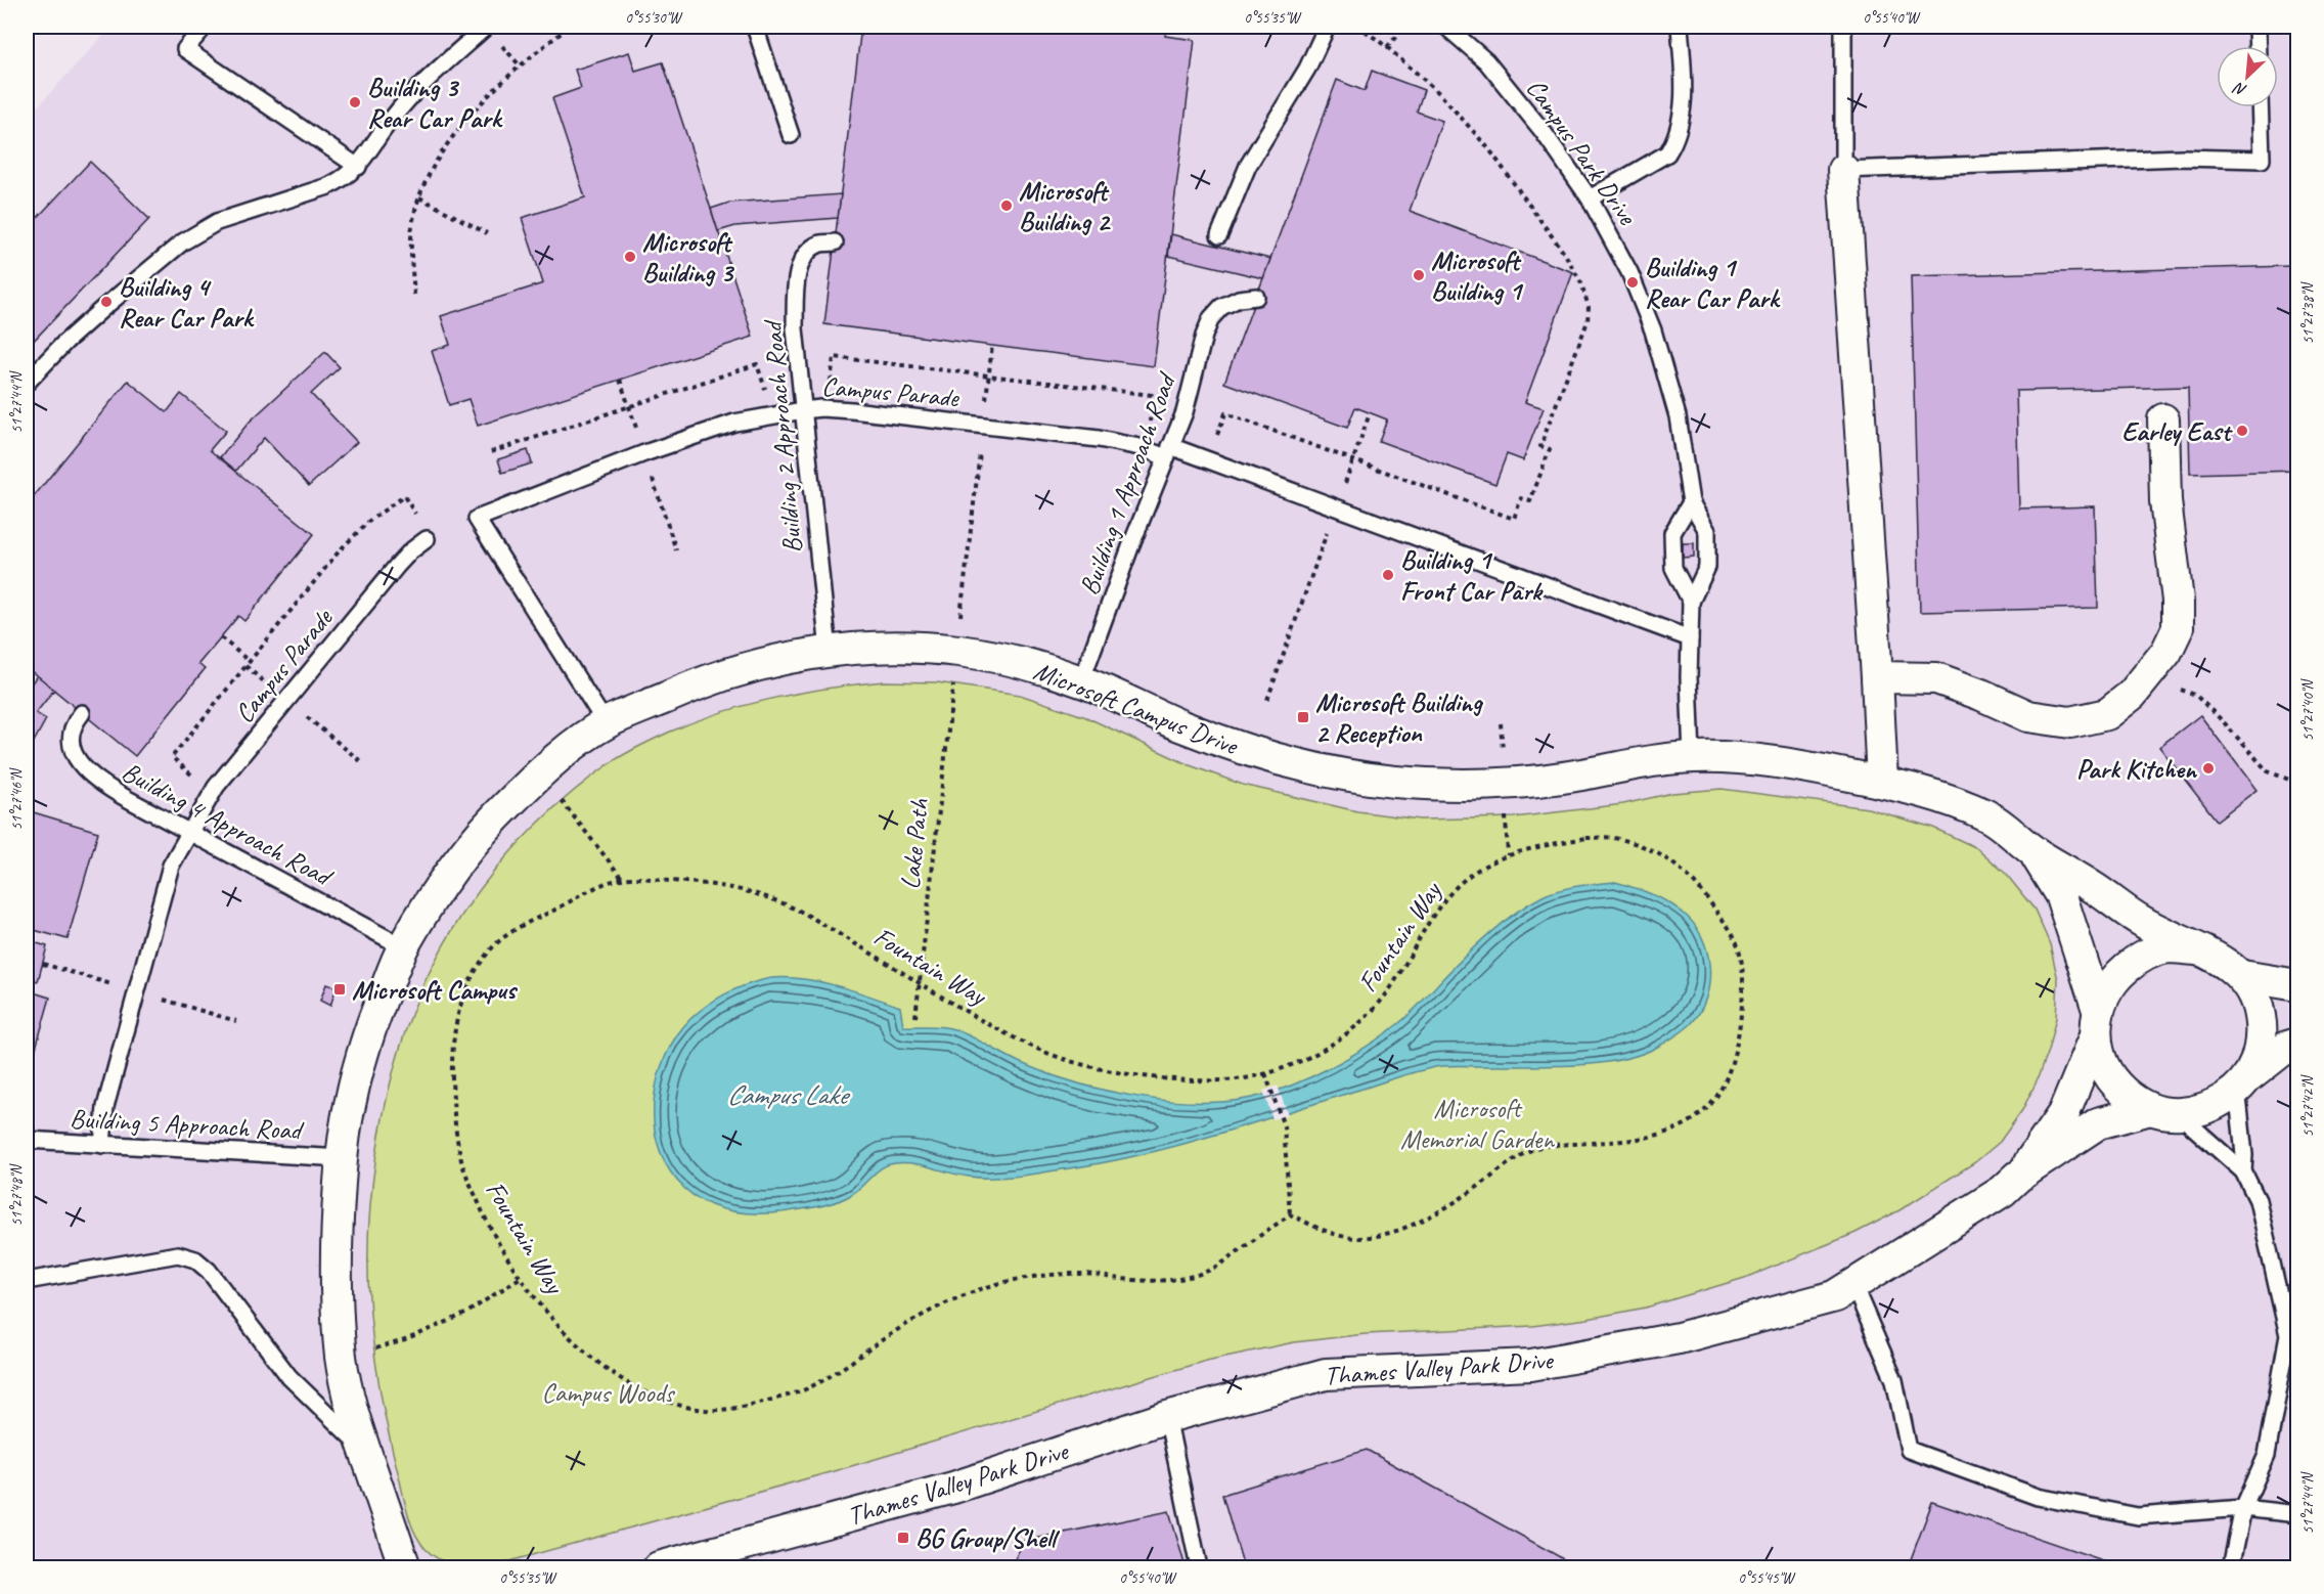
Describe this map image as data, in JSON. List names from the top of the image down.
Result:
{
  "streets": {
    "street": ["Microsoft Campus Drive", "Thames Valley Park Drive"],
    "lane": [
      "Campus Park Drive",
      "Campus Parade",
      "Building 2 Approach Road",
      "Building 1 Approach Road",
      "Building 4 Approach Road",
      "Building 5 Approach Road"
    ],
    "path": ["Lake Path", "Fountain Way"]
  },
  "crossings": [
    ["Campus Park Drive", "Campus Parade"],
    ["Campus Park Drive", "Microsoft Campus Drive"],
    ["Campus Parade", "Building 2 Approach Road"],
    ["Campus Parade", "Building 1 Approach Road"],
    ["Campus Parade", "Microsoft Campus Drive"],
    ["Campus Parade", "Building 4 Approach Road"],
    ["Campus Parade", "Building 5 Approach Road"],
    ["Building 2 Approach Road", "Microsoft Campus Drive"],
    ["Building 1 Approach Road", "Microsoft Campus Drive"],
    ["Microsoft Campus Drive", "Building 4 Approach Road"],
    ["Microsoft Campus Drive", "Building 5 Approach Road"],
    ["Lake Path", "Fountain Way"]
  ],
  "water": ["Campus Lake"],
  "parks": ["Microsoft Memorial Garden", "Campus Woods"],
  "places": {
    "other": [
      "Building 3 Rear Car Park",
      "Microsoft Building 2",
      "Microsoft Building 3",
      "Microsoft Building 1",
      "Building 1 Rear Car Park",
      "Building 4 Rear Car Park",
      "Earley East",
      "Building 1 Front Car Park",
      "Park Kitchen"
    ],
    "transit": ["Microsoft Building 2 Reception", "Microsoft Campus", "BG Group/Shell"]
  },
  "north": "bottom left",
  "coordinates": [
    "0°55'30\"W",
    "0°55'35\"W",
    "0°55'40\"W",
    "51°27'38\"N",
    "51°27'44\"N",
    "51°27'40\"N",
    "51°27'46\"N",
    "51°27'42\"N",
    "51°27'48\"N",
    "0°55'45\"W"
  ]
}
